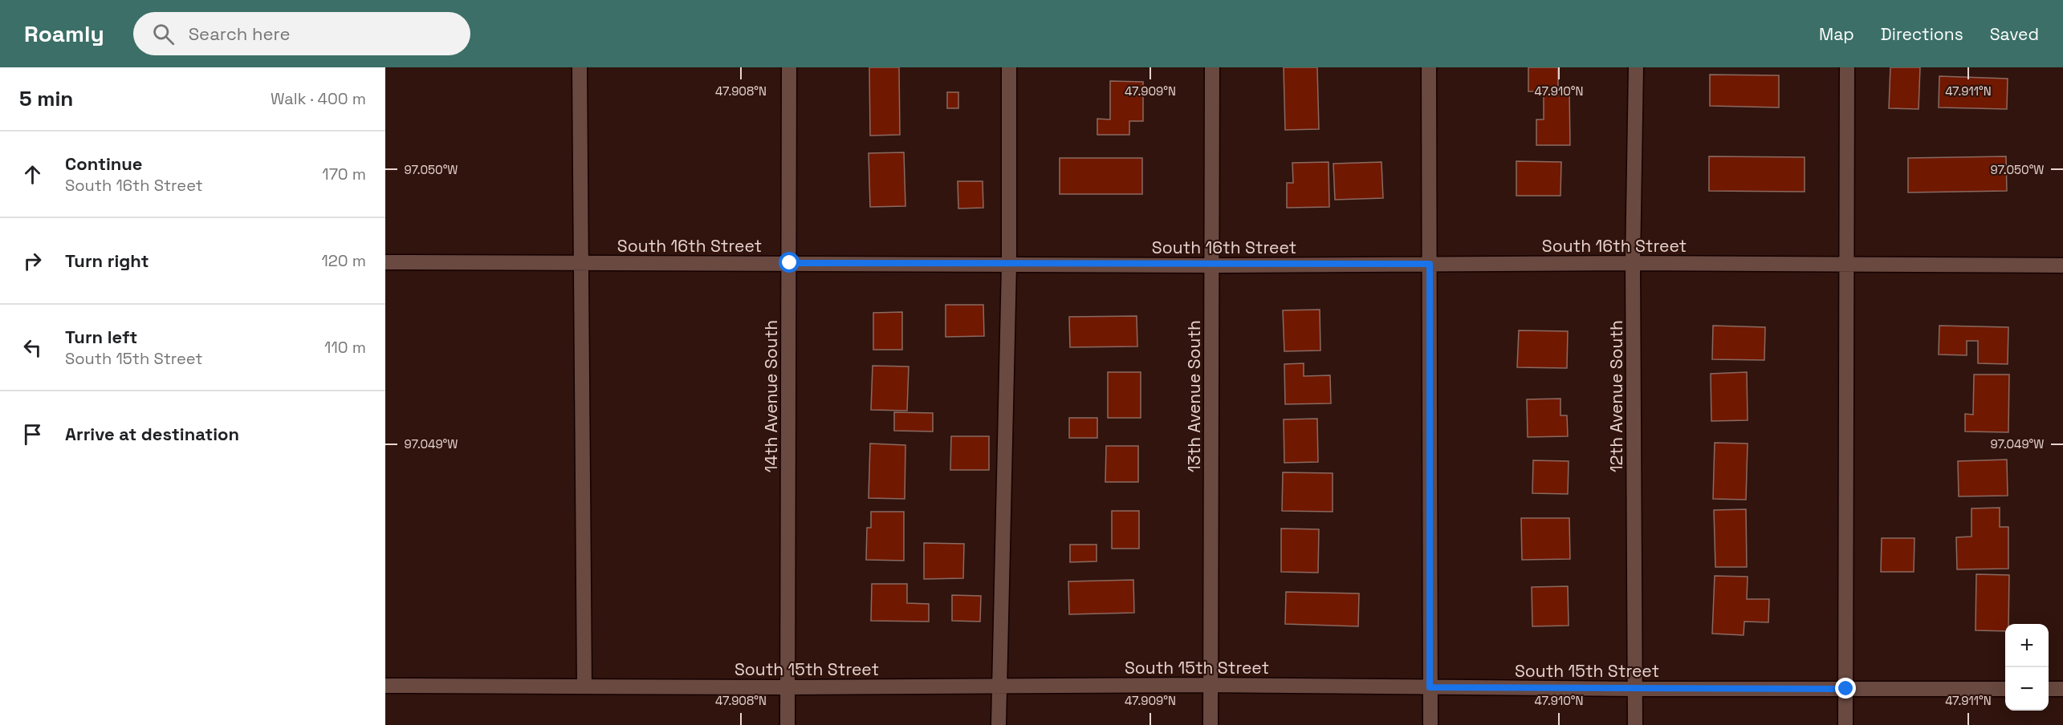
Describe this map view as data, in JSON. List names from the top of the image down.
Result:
{
  "streets": {
    "street": [
      "South 16th Street",
      "14th Avenue South",
      "13th Avenue South",
      "12th Avenue South",
      "South 15th Street"
    ]
  },
  "crossings": [
    ["South 16th Street", "14th Avenue South"],
    ["South 16th Street", "13th Avenue South"],
    ["South 16th Street", "12th Avenue South"],
    ["14th Avenue South", "South 15th Street"],
    ["13th Avenue South", "South 15th Street"],
    ["12th Avenue South", "South 15th Street"]
  ],
  "page": {
    "header": "Roamly",
    "search": "Search here",
    "nav": ["Map", "Directions", "Saved"],
    "heading": ["5 min", "Walk · 400 m"],
    "list": [
      ["Continue", "South 16th Street", "170 m"],
      ["Turn right", "120 m"],
      ["Turn left", "South 15th Street", "110 m"],
      "Arrive at destination"
    ],
    "map_buttons": ["+", "−"]
  },
  "coordinates": [
    "47.908°N",
    "47.909°N",
    "47.910°N",
    "47.911°N",
    "97.050°W",
    "97.049°W"
  ]
}
